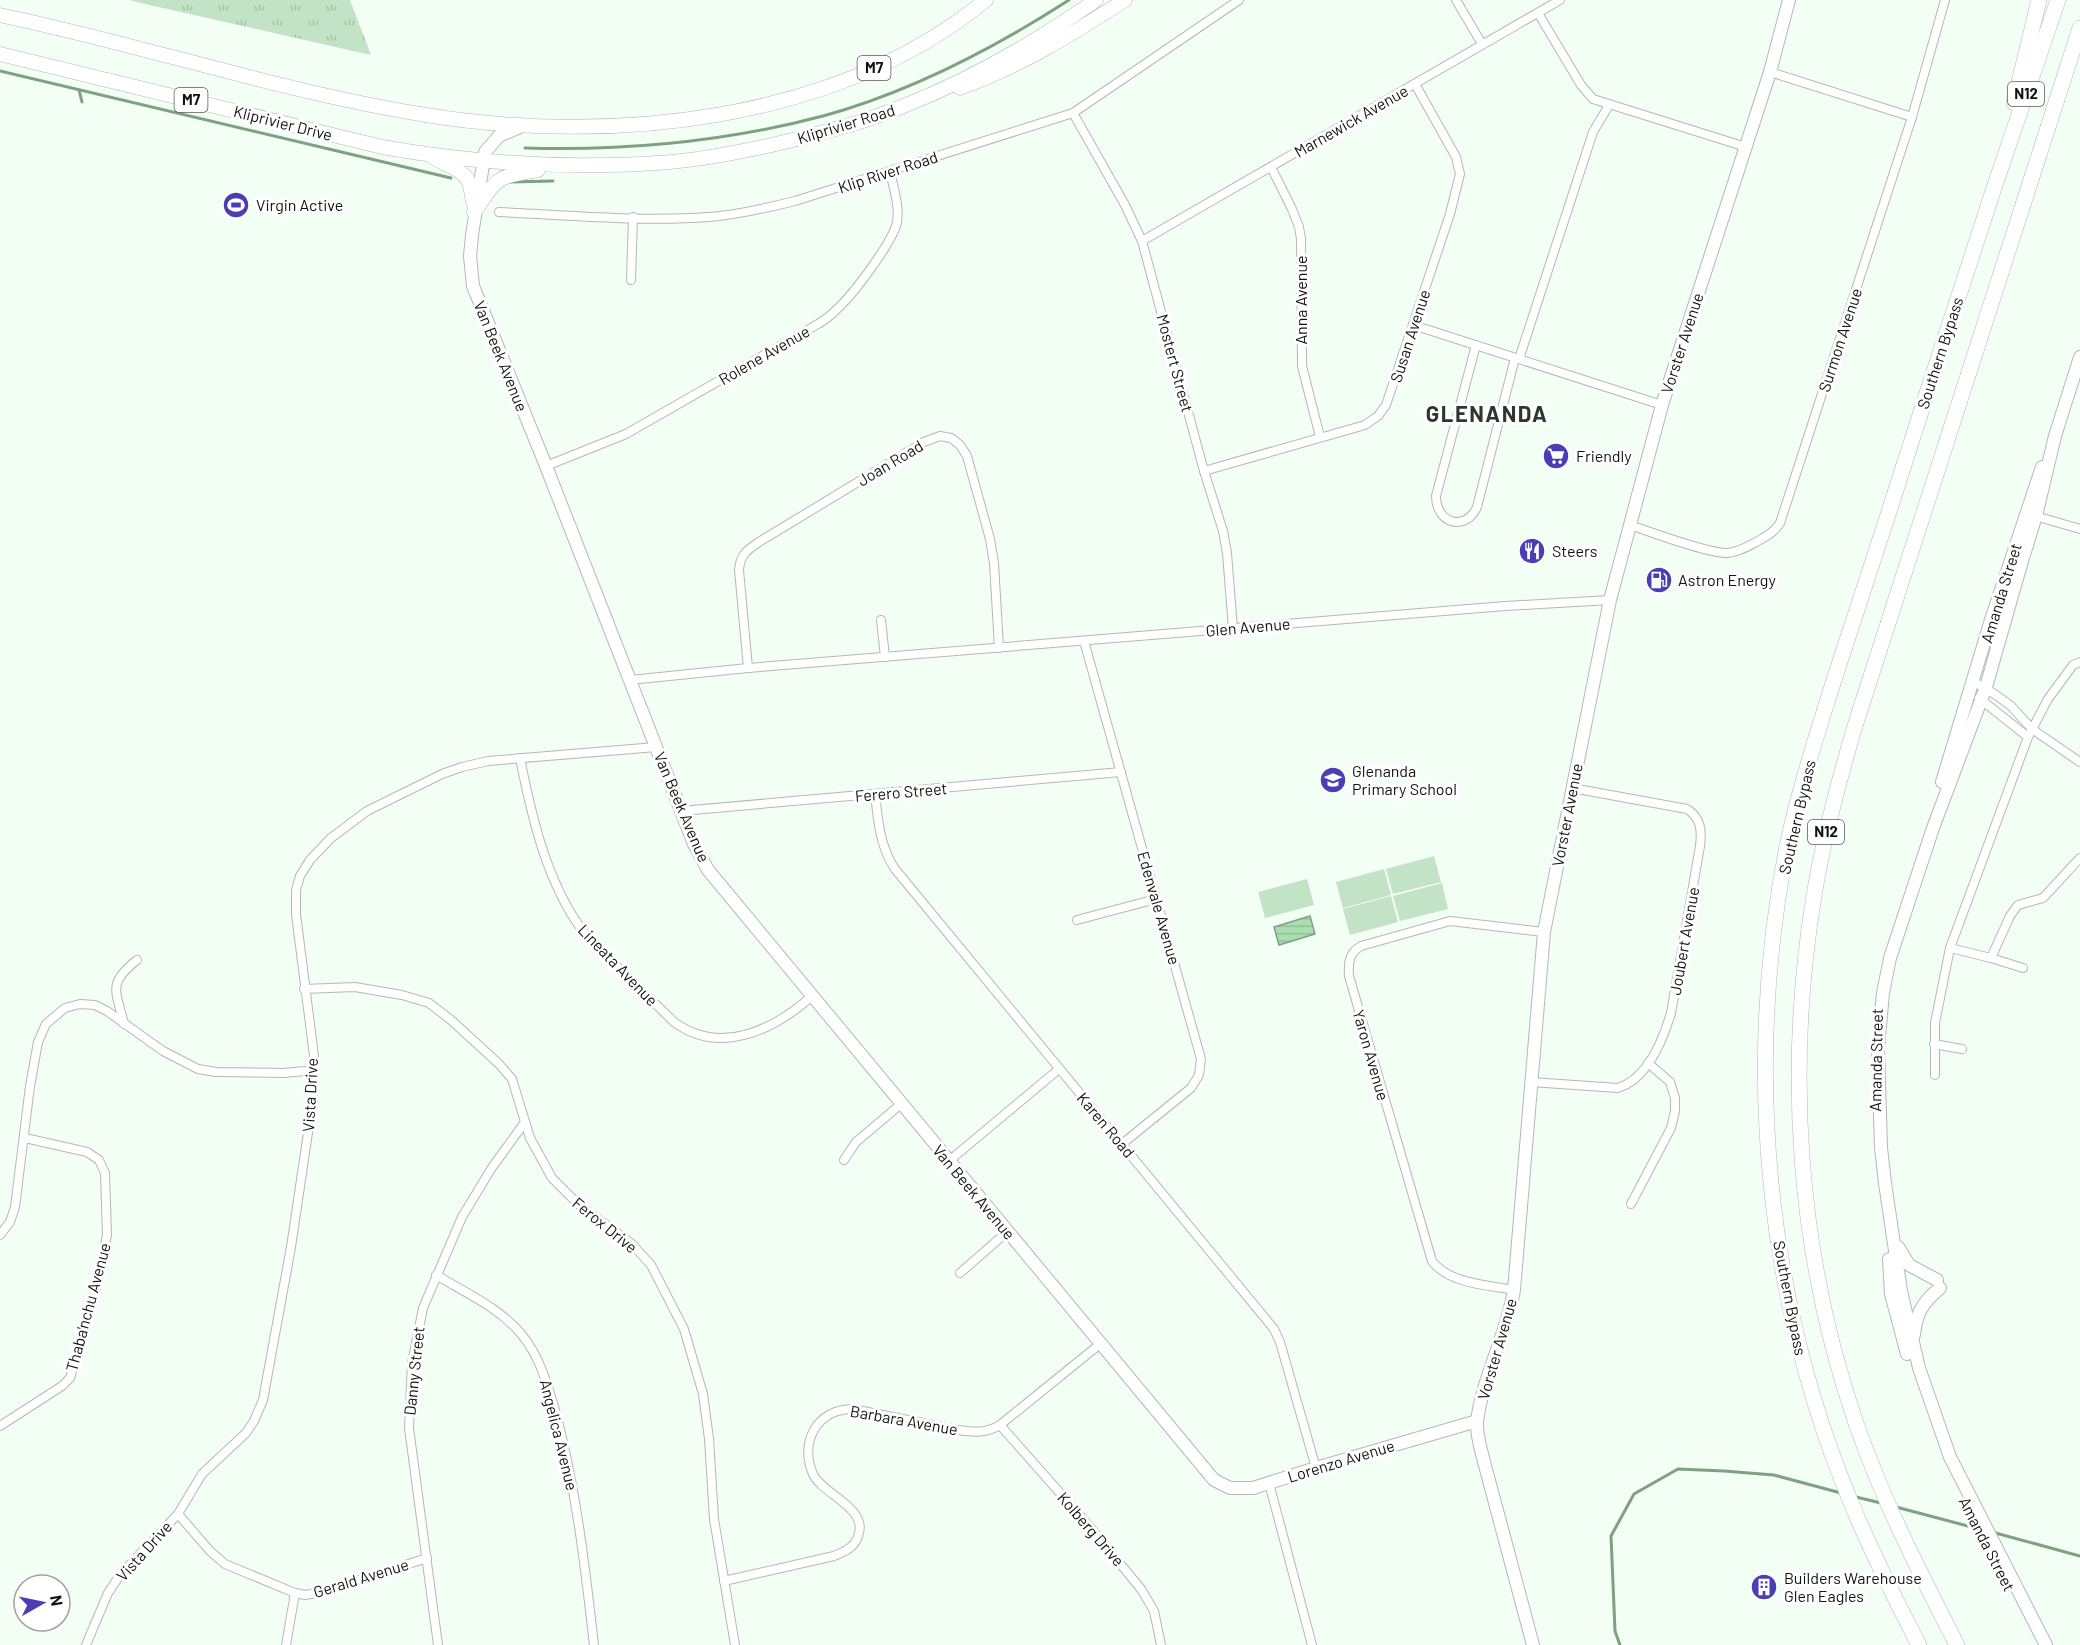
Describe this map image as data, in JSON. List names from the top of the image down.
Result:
{
  "streets": {
    "highway": ["N12", "Southern Bypass"],
    "main road": ["M7", "Kliprivier Drive", "Kliprivier Road"],
    "street": [
      "Marnewick Avenue",
      "Klip River Road",
      "Anna Avenue",
      "Susan Avenue",
      "Surmon Avenue",
      "Vorster Avenue",
      "Rolene Avenue",
      "Van Beek Avenue",
      "Mostert Street",
      "Joan Road",
      "Amanda Street",
      "Glen Avenue",
      "Ferero Street",
      "Edenvale Avenue",
      "Joubert Avenue",
      "Lineata Avenue",
      "Yaron Avenue",
      "Vista Drive",
      "Karen Road",
      "Ferox Drive",
      "Thaba'nchu Avenue",
      "Danny Street",
      "Barbara Avenue",
      "Angelica Avenue",
      "Lorenzo Avenue",
      "Kolberg Drive",
      "Gerald Avenue"
    ]
  },
  "crossings": [
    ["M7", "Van Beek Avenue"],
    ["Marnewick Avenue", "Anna Avenue"],
    ["Marnewick Avenue", "Susan Avenue"],
    ["Marnewick Avenue", "Mostert Street"],
    ["Kliprivier Drive", "Kliprivier Road"],
    ["Kliprivier Drive", "Van Beek Avenue"],
    ["Klip River Road", "Rolene Avenue"],
    ["Klip River Road", "Mostert Street"],
    ["Anna Avenue", "Susan Avenue"],
    ["Susan Avenue", "Mostert Street"],
    ["Surmon Avenue", "Vorster Avenue"],
    ["Vorster Avenue", "Glen Avenue"],
    ["Vorster Avenue", "Joubert Avenue"],
    ["Vorster Avenue", "Yaron Avenue"],
    ["Vorster Avenue", "Lorenzo Avenue"],
    ["Rolene Avenue", "Van Beek Avenue"],
    ["Van Beek Avenue", "Glen Avenue"],
    ["Van Beek Avenue", "Ferero Street"],
    ["Van Beek Avenue", "Lineata Avenue"],
    ["Van Beek Avenue", "Vista Drive"],
    ["Van Beek Avenue", "Barbara Avenue"],
    ["Van Beek Avenue", "Lorenzo Avenue"],
    ["Mostert Street", "Glen Avenue"],
    ["Joan Road", "Glen Avenue"],
    ["Glen Avenue", "Edenvale Avenue"],
    ["Ferero Street", "Edenvale Avenue"],
    ["Ferero Street", "Karen Road"],
    ["Edenvale Avenue", "Karen Road"],
    ["Lineata Avenue", "Vista Drive"],
    ["Vista Drive", "Ferox Drive"],
    ["Vista Drive", "Gerald Avenue"],
    ["Karen Road", "Lorenzo Avenue"],
    ["Ferox Drive", "Danny Street"],
    ["Ferox Drive", "Barbara Avenue"],
    ["Danny Street", "Angelica Avenue"],
    ["Danny Street", "Gerald Avenue"],
    ["Barbara Avenue", "Kolberg Drive"]
  ],
  "districts": ["GLENANDA"],
  "places": {
    "sports": ["Virgin Active"],
    "supermarket": ["Friendly"],
    "restaurant": ["Steers"],
    "fuel station": ["Astron Energy"],
    "school or university": ["Glenanda Primary School"],
    "building": ["Builders Warehouse Glen Eagles"]
  },
  "north": "right"
}
